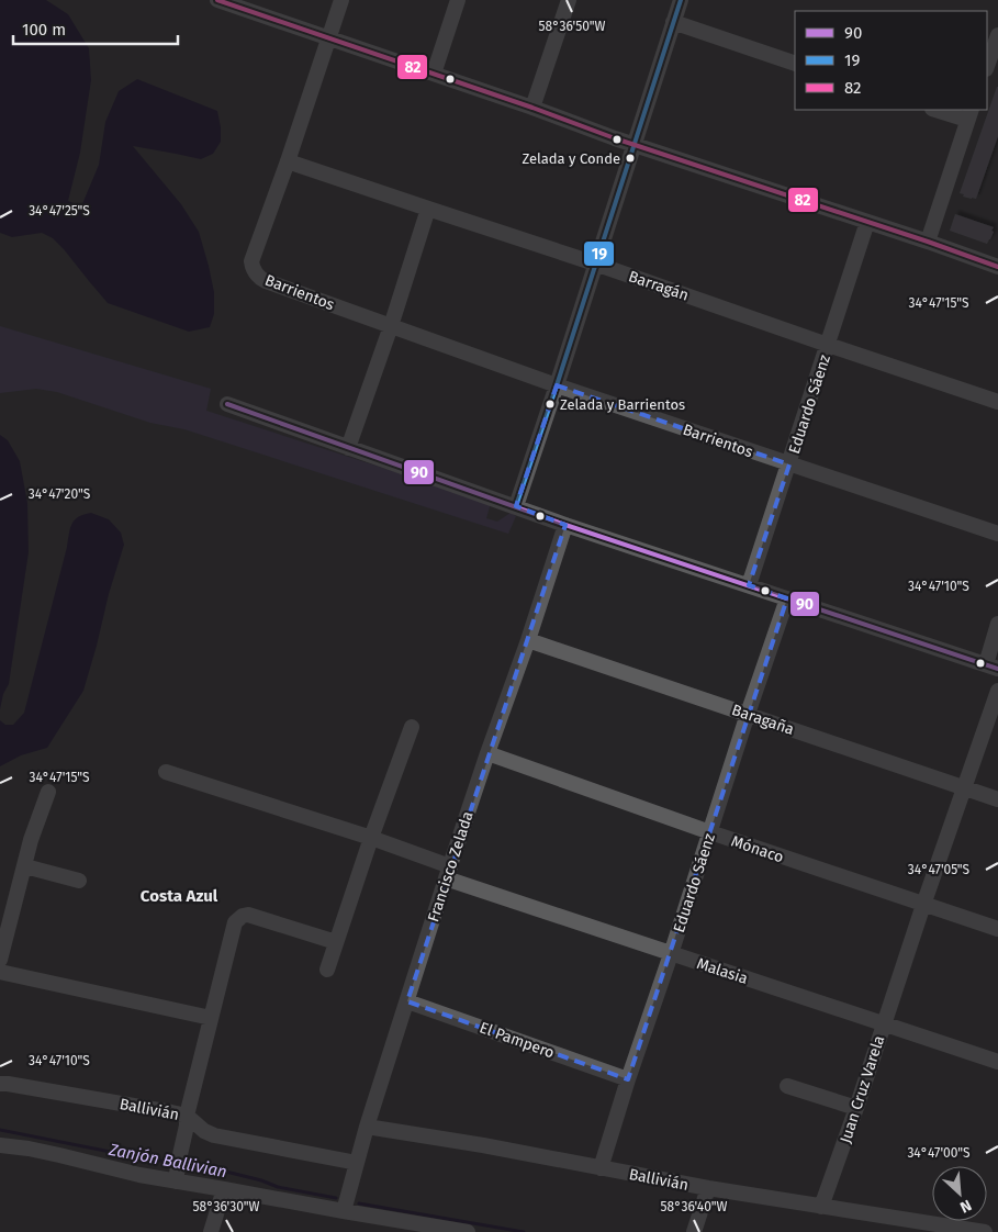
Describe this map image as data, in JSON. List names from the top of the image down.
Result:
{
  "streets": {
    "street": [
      "Barragán",
      "Barrientos",
      "Eduardo Sáenz",
      "Baragaña",
      "Mónaco",
      "Francisco Zelada",
      "Malasia",
      "El Pampero",
      "Juan Cruz Varela",
      "Ballivián"
    ]
  },
  "crossings": [
    ["Barragán", "Barrientos"],
    ["Barragán", "Eduardo Sáenz"],
    ["Barrientos", "Eduardo Sáenz"],
    ["Eduardo Sáenz", "Baragaña"],
    ["Eduardo Sáenz", "Mónaco"],
    ["Eduardo Sáenz", "Malasia"],
    ["Eduardo Sáenz", "El Pampero"],
    ["Eduardo Sáenz", "Ballivián"],
    ["Baragaña", "Francisco Zelada"],
    ["Baragaña", "Juan Cruz Varela"],
    ["Mónaco", "Francisco Zelada"],
    ["Mónaco", "Juan Cruz Varela"],
    ["Francisco Zelada", "Malasia"],
    ["Francisco Zelada", "El Pampero"],
    ["Francisco Zelada", "Ballivián"],
    ["Malasia", "Juan Cruz Varela"],
    ["Juan Cruz Varela", "Ballivián"]
  ],
  "districts": ["Costa Azul"],
  "water": ["Zanjón Ballivian"],
  "places": ["Zelada y Conde", "Zelada y Barrientos"],
  "lines": ["transit line 19", "transit line 82", "transit line 90"],
  "legend": ["90", "19", "82"],
  "scale_bar": "100 m",
  "north": "bottom right",
  "coordinates": [
    "58°36'50\"W",
    "34°47'25\"S",
    "34°47'15\"S",
    "34°47'20\"S",
    "34°47'10\"S",
    "34°47'05\"S",
    "34°47'00\"S",
    "58°36'30\"W",
    "58°36'40\"W"
  ]
}
